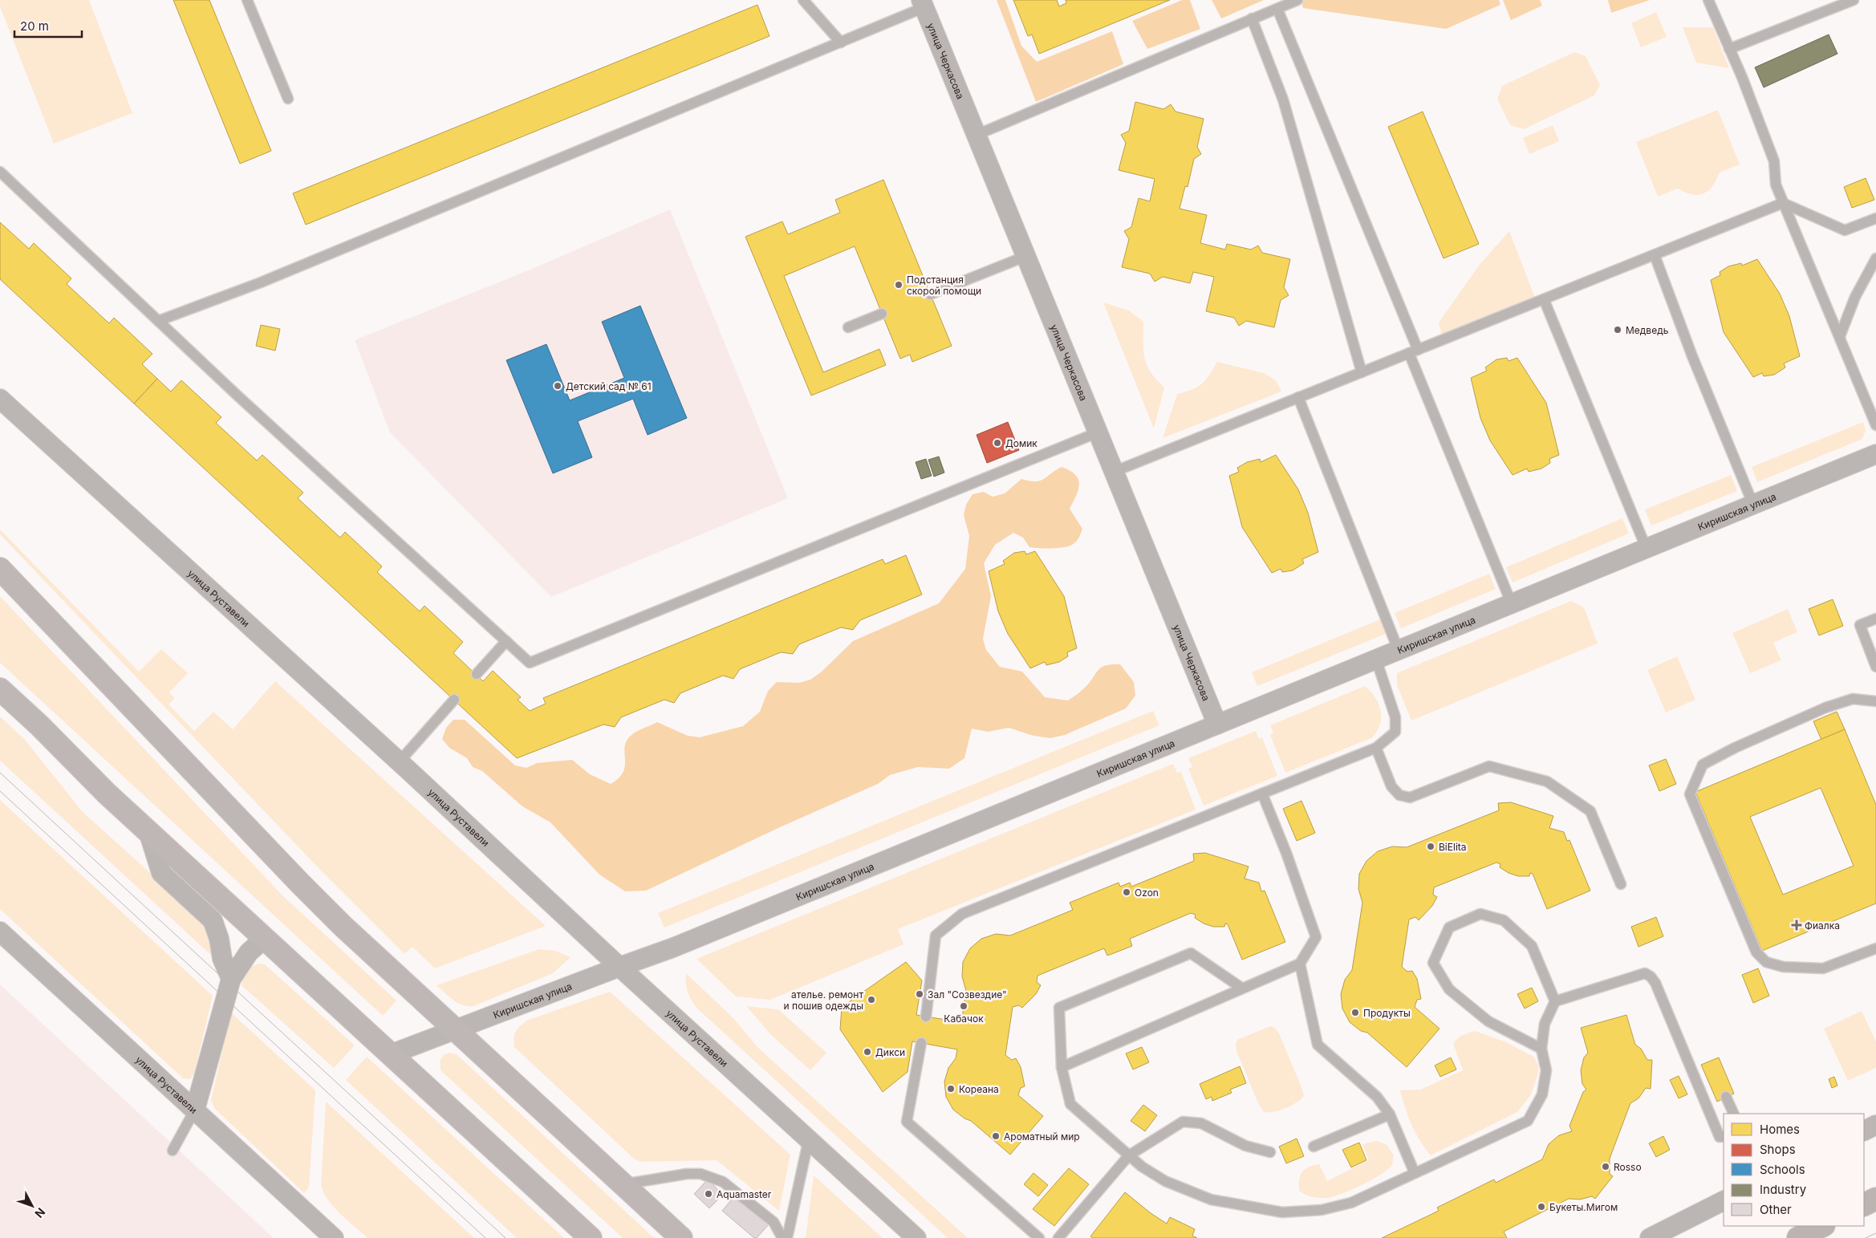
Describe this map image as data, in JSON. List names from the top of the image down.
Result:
{
  "streets": {
    "street": ["улица Черкасова", "Киришская улица", "улица Руставели"]
  },
  "crossings": [
    ["улица Черкасова", "Киришская улица"],
    ["Киришская улица", "улица Руставели"]
  ],
  "places": {
    "other": [
      "Подстанция скорой помощи",
      "Медведь",
      "Детский сад № 61",
      "Домик",
      "BiElita",
      "Ozon",
      "Зал \"Созвездие\"",
      "ателье. ремонт и пошив одежды",
      "Кабачок",
      "Продукты",
      "Дикси",
      "Кореана",
      "Ароматный мир",
      "Rosso",
      "Aquamaster",
      "Букеты.Мигом"
    ],
    "health": ["Фиалка"]
  },
  "legend": [
    "Homes",
    "Shops",
    "Schools",
    "Industry",
    "Other"
  ],
  "scale_bar": "20 m",
  "north": "bottom right"
}
